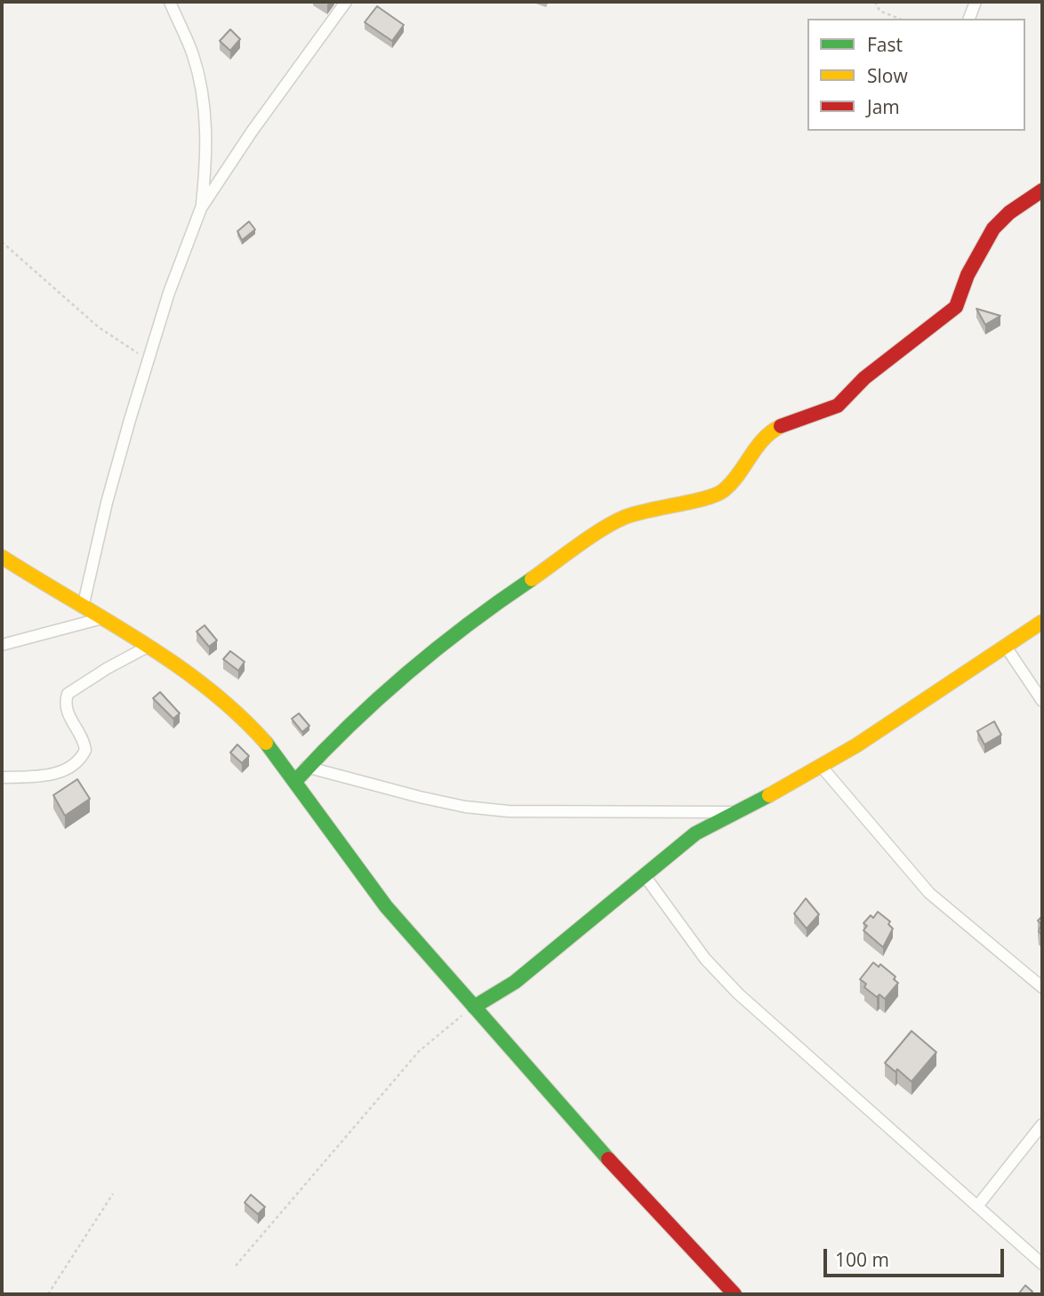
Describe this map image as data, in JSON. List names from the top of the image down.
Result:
{
  "legend": ["Fast", "Slow", "Jam"],
  "scale_bar": "100 m"
}
